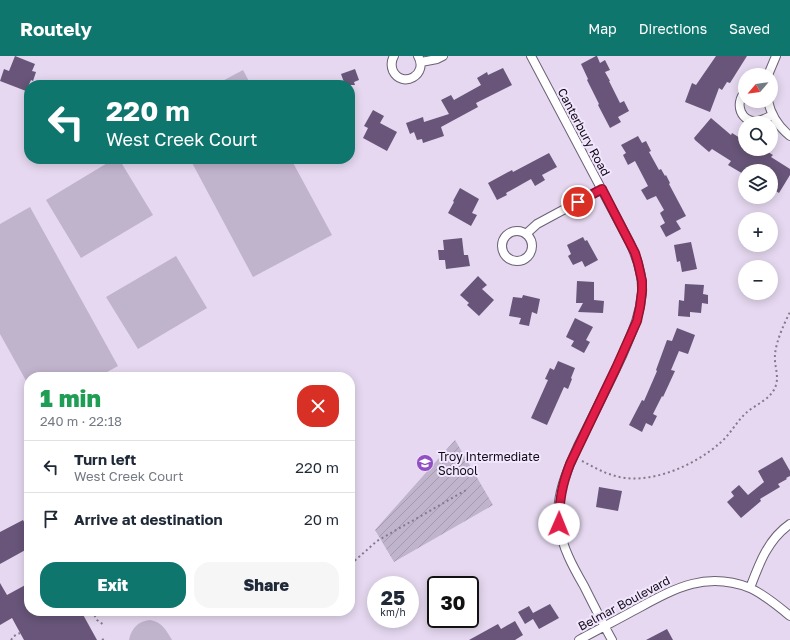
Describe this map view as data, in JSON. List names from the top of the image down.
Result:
{
  "streets": {
    "street": ["Canterbury Road", "Belmar Boulevard"]
  },
  "crossings": [
    ["Canterbury Road", "Belmar Boulevard"]
  ],
  "places": {
    "school or university": ["Troy Intermediate School"]
  },
  "north": "bottom left",
  "page": {
    "header": "Routely",
    "nav": ["Map", "Directions", "Saved"],
    "map_buttons": ["+", "−"],
    "turn": ["220 m", "West Creek Court"],
    "heading": ["1 min", "240 m · 22:18"],
    "list": [
      {
        "name": "Turn left",
        "note": "West Creek Court",
        "value": "220 m"
      },
      {
        "name": "Arrive at destination",
        "value": "20 m"
      }
    ],
    "buttons": ["Exit", "Share"],
    "speed": "25 km/h",
    "limit": "30"
  }
}
